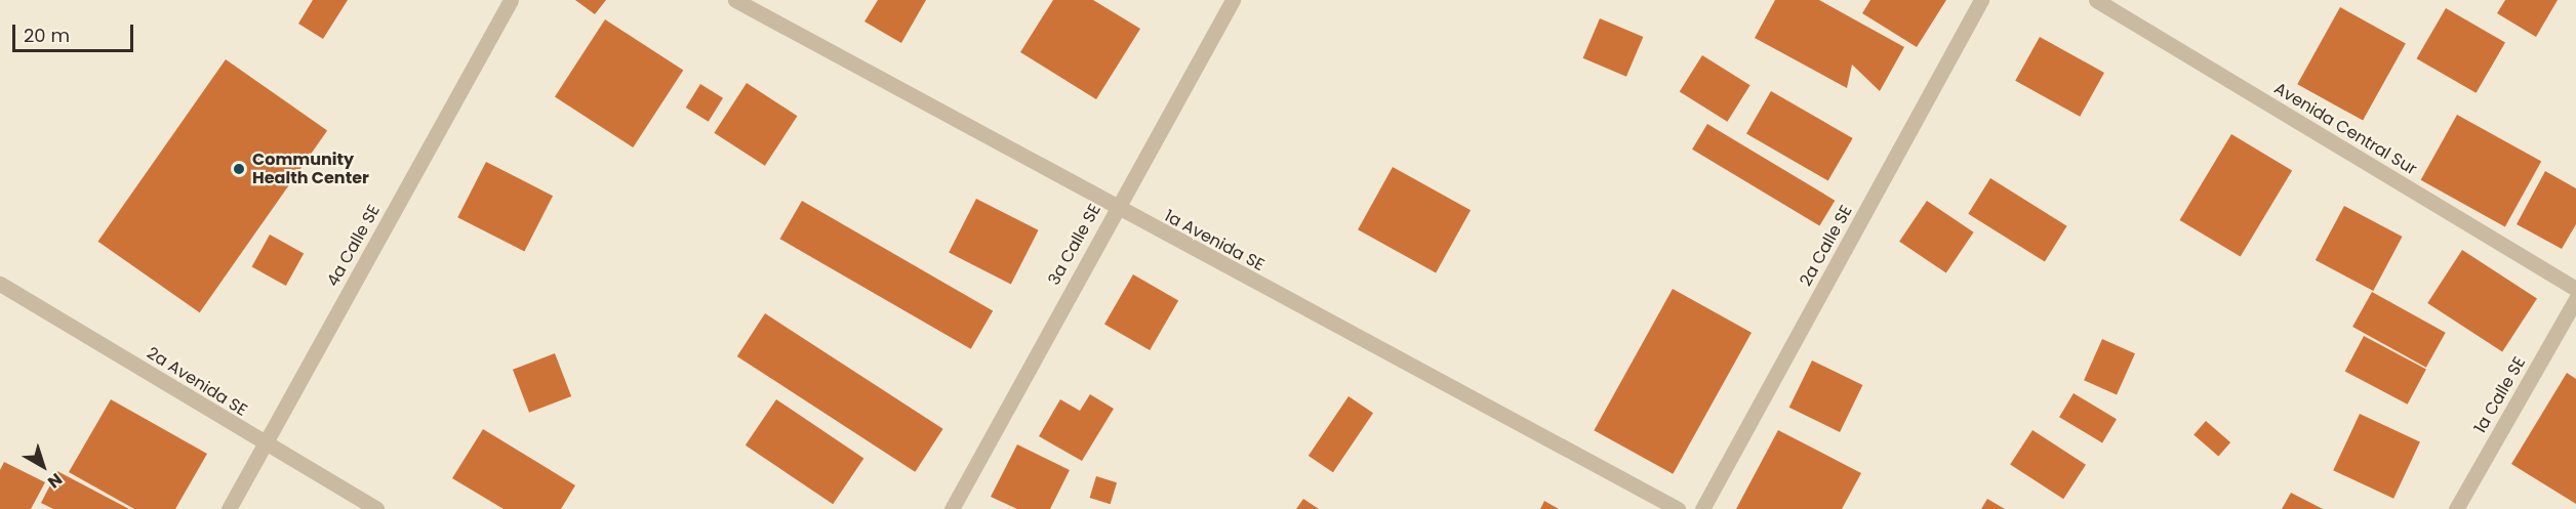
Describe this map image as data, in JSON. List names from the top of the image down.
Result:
{
  "streets": {
    "street": [
      "Avenida Central Sur",
      "1a Avenida SE",
      "3a Calle SE",
      "4a Calle SE",
      "2a Calle SE",
      "2a Avenida SE",
      "1a Calle SE"
    ]
  },
  "crossings": [
    ["1a Avenida SE", "3a Calle SE"],
    ["4a Calle SE", "2a Avenida SE"]
  ],
  "places": ["Community Health Center"],
  "scale_bar": "20 m",
  "north": "bottom right"
}
